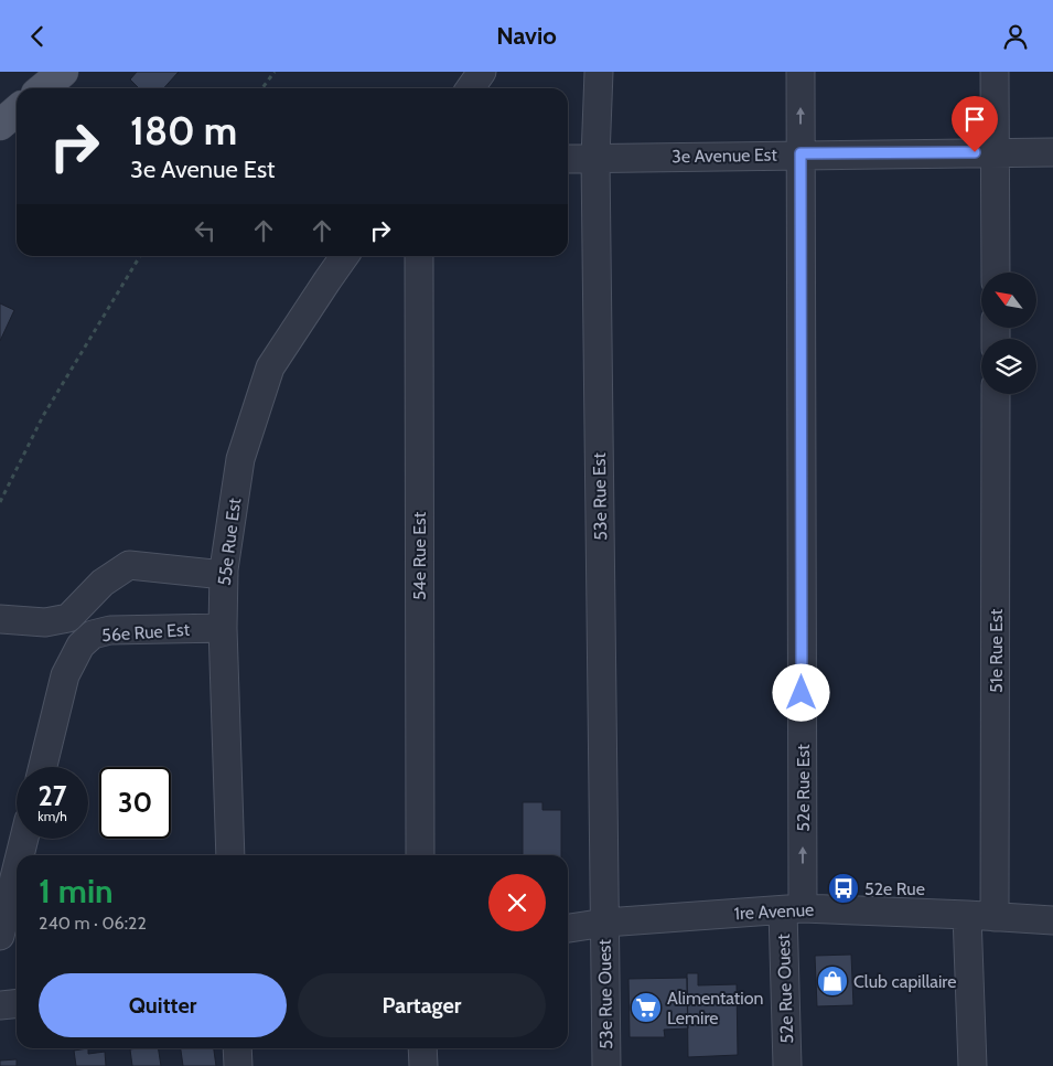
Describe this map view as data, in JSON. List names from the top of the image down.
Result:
{
  "streets": {
    "street": [
      "3e Avenue Est",
      "53e Rue Est",
      "55e Rue Est",
      "54e Rue Est",
      "56e Rue Est",
      "51e Rue Est",
      "52e Rue Est",
      "1re Avenue",
      "52e Rue Ouest",
      "53e Rue Ouest"
    ]
  },
  "crossings": [
    ["3e Avenue Est", "53e Rue Est"],
    ["3e Avenue Est", "52e Rue Est"],
    ["53e Rue Est", "1re Avenue"],
    ["53e Rue Est", "53e Rue Ouest"],
    ["55e Rue Est", "56e Rue Est"],
    ["51e Rue Est", "1re Avenue"],
    ["52e Rue Est", "1re Avenue"],
    ["52e Rue Est", "52e Rue Ouest"],
    ["1re Avenue", "52e Rue Ouest"],
    ["1re Avenue", "53e Rue Ouest"]
  ],
  "one_way": ["52e Rue Est"],
  "places": {
    "bus stop": ["52e Rue"],
    "shop": ["Club capillaire"],
    "supermarket": ["Alimentation Lemire"]
  },
  "north": "top left",
  "page": {
    "header": "Navio",
    "turn": ["180 m", "3e Avenue Est"],
    "speed": "27 km/h",
    "limit": "30",
    "heading": ["1 min", "240 m · 06:22"],
    "buttons": ["Quitter", "Partager"]
  }
}
